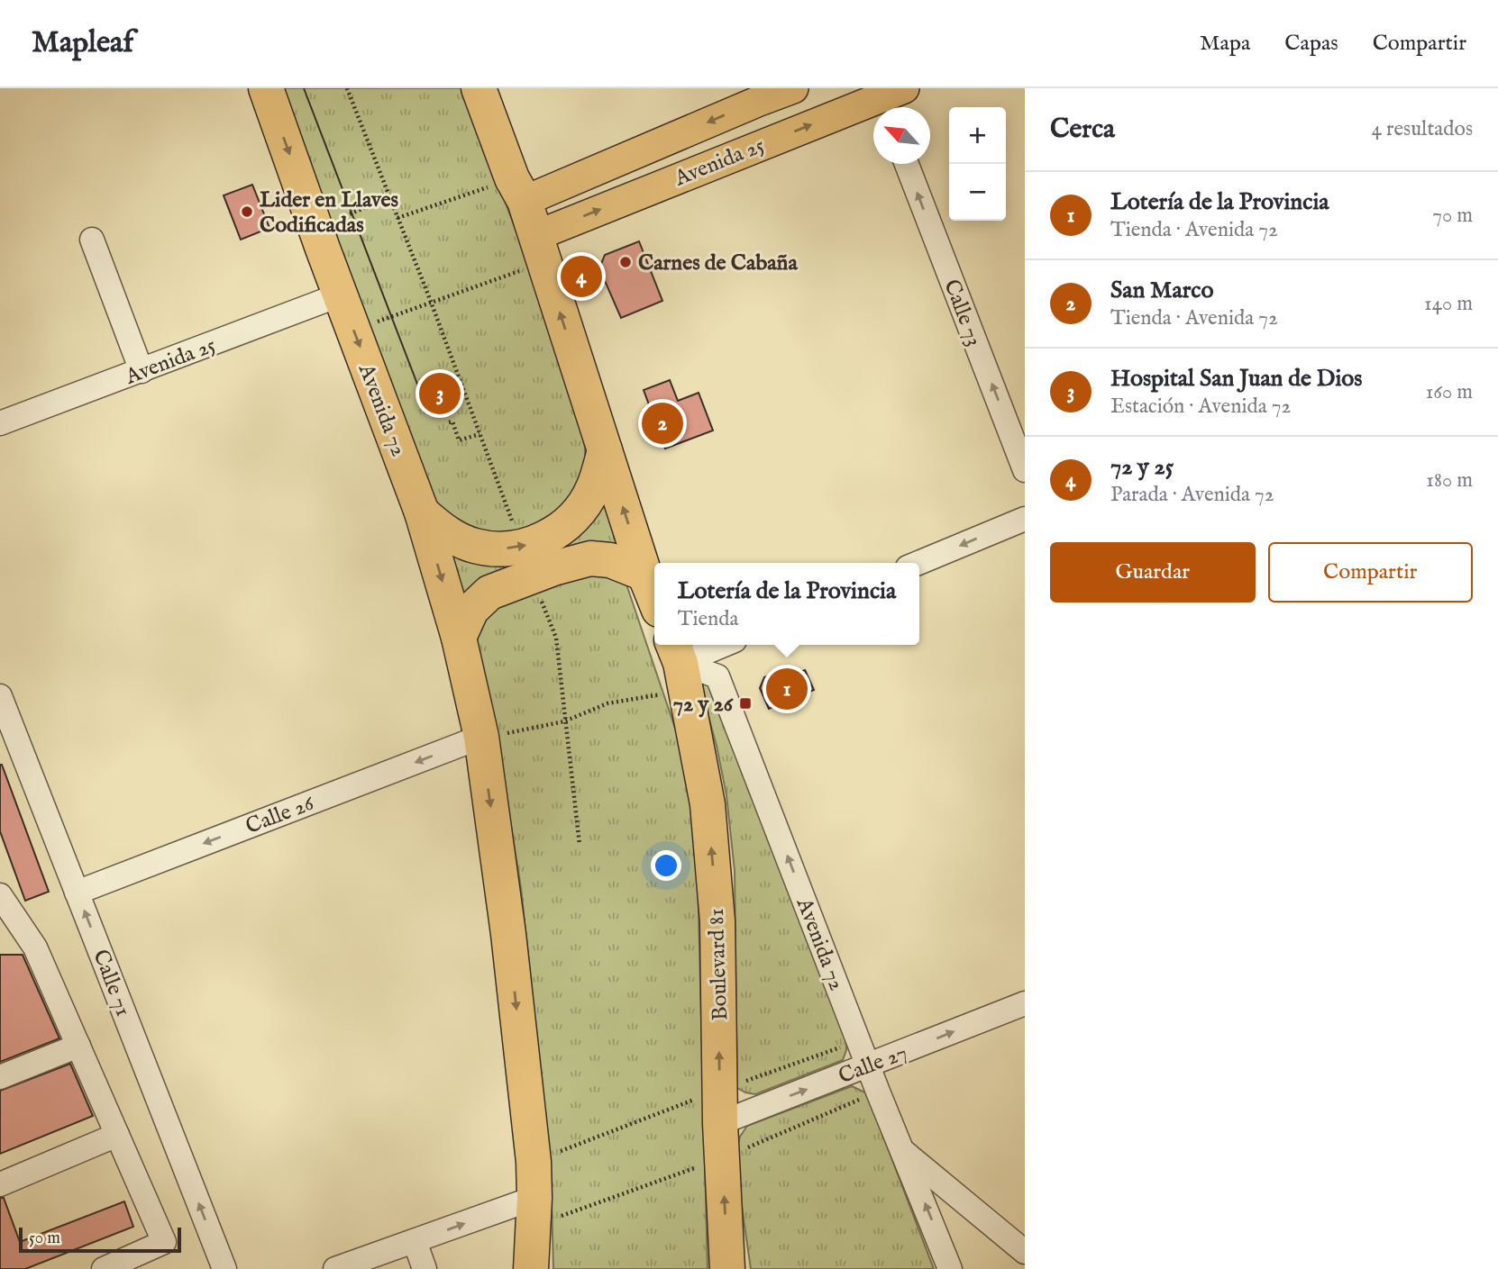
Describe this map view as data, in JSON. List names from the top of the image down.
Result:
{
  "streets": {
    "highway": ["Avenida 72", "Boulevard 81"],
    "main road": ["Avenida 25"],
    "street": [
      "Calle 73",
      "Calle 26",
      "Calle 71",
      "Calle 27"
    ]
  },
  "crossings": [
    ["Avenida 25", "Avenida 72"],
    ["Avenida 72", "Calle 26"],
    ["Avenida 72", "Boulevard 81"],
    ["Avenida 72", "Calle 27"],
    ["Calle 26", "Calle 71"],
    ["Boulevard 81", "Calle 27"]
  ],
  "one_way": ["Calle 73", "Calle 26", "Calle 27"],
  "places": {
    "other": ["Lider en Llaves Codificadas", "Carnes de Cabaña"],
    "transit": ["72 y 26"]
  },
  "scale_bar": "50 m",
  "north": "top left",
  "page": {
    "header": "Mapleaf",
    "nav": ["Mapa", "Capas", "Compartir"],
    "heading": ["Cerca", "4 resultados"],
    "map_buttons": ["+", "−"],
    "list": [
      {
        "mark": "1",
        "name": "Lotería de la Provincia",
        "note": "Tienda · Avenida 72",
        "value": "70 m"
      },
      {
        "mark": "2",
        "name": "San Marco",
        "note": "Tienda · Avenida 72",
        "value": "140 m"
      },
      {
        "mark": "3",
        "name": "Hospital San Juan de Dios",
        "note": "Estación · Avenida 72",
        "value": "160 m"
      },
      {
        "mark": "4",
        "name": "72 y 25",
        "note": "Parada · Avenida 72",
        "value": "180 m"
      }
    ],
    "pins": [
      "4",
      "3",
      "2",
      "1"
    ],
    "buttons": ["Guardar", "Compartir"],
    "popup": ["Lotería de la Provincia", "Tienda"],
    "scale": "50 m"
  }
}
